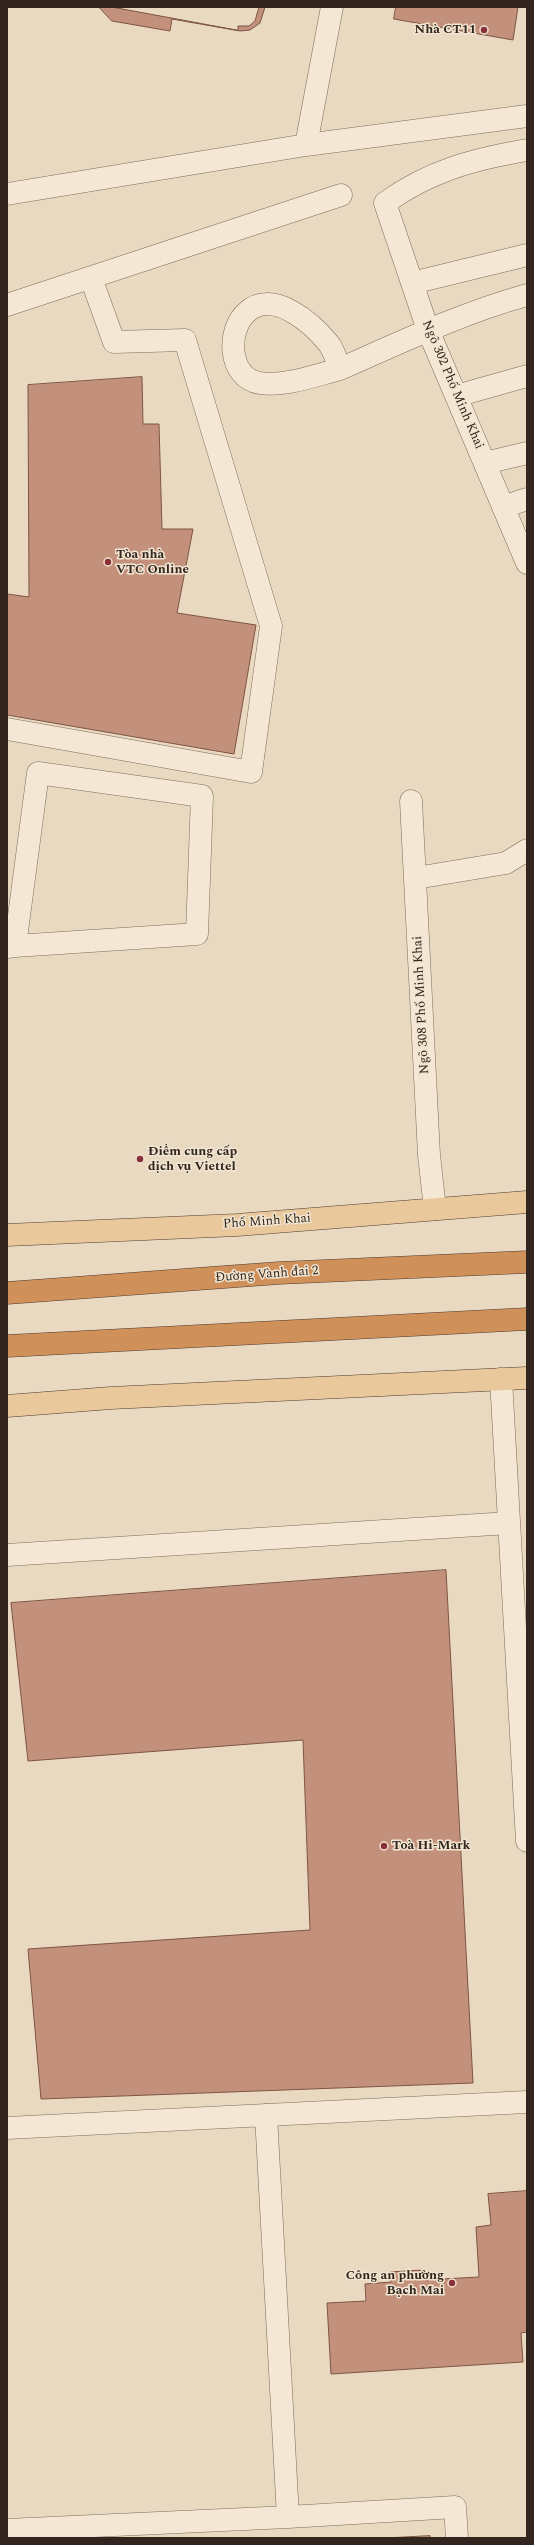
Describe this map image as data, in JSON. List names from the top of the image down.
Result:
{
  "streets": {
    "highway": ["Đường Vành đai 2"],
    "main road": ["Phố Minh Khai"],
    "street": ["Ngõ 302 Phố Minh Khai", "Ngõ 308 Phố Minh Khai"]
  },
  "crossings": [
    ["Ngõ 308 Phố Minh Khai", "Phố Minh Khai"]
  ],
  "places": [
    "Nhà CT11",
    "Tòa nhà VTC Online",
    "Điểm cung cấp dịch vụ Viettel",
    "Toà Hi-Mark",
    "Công an phường Bạch Mai"
  ]
}
